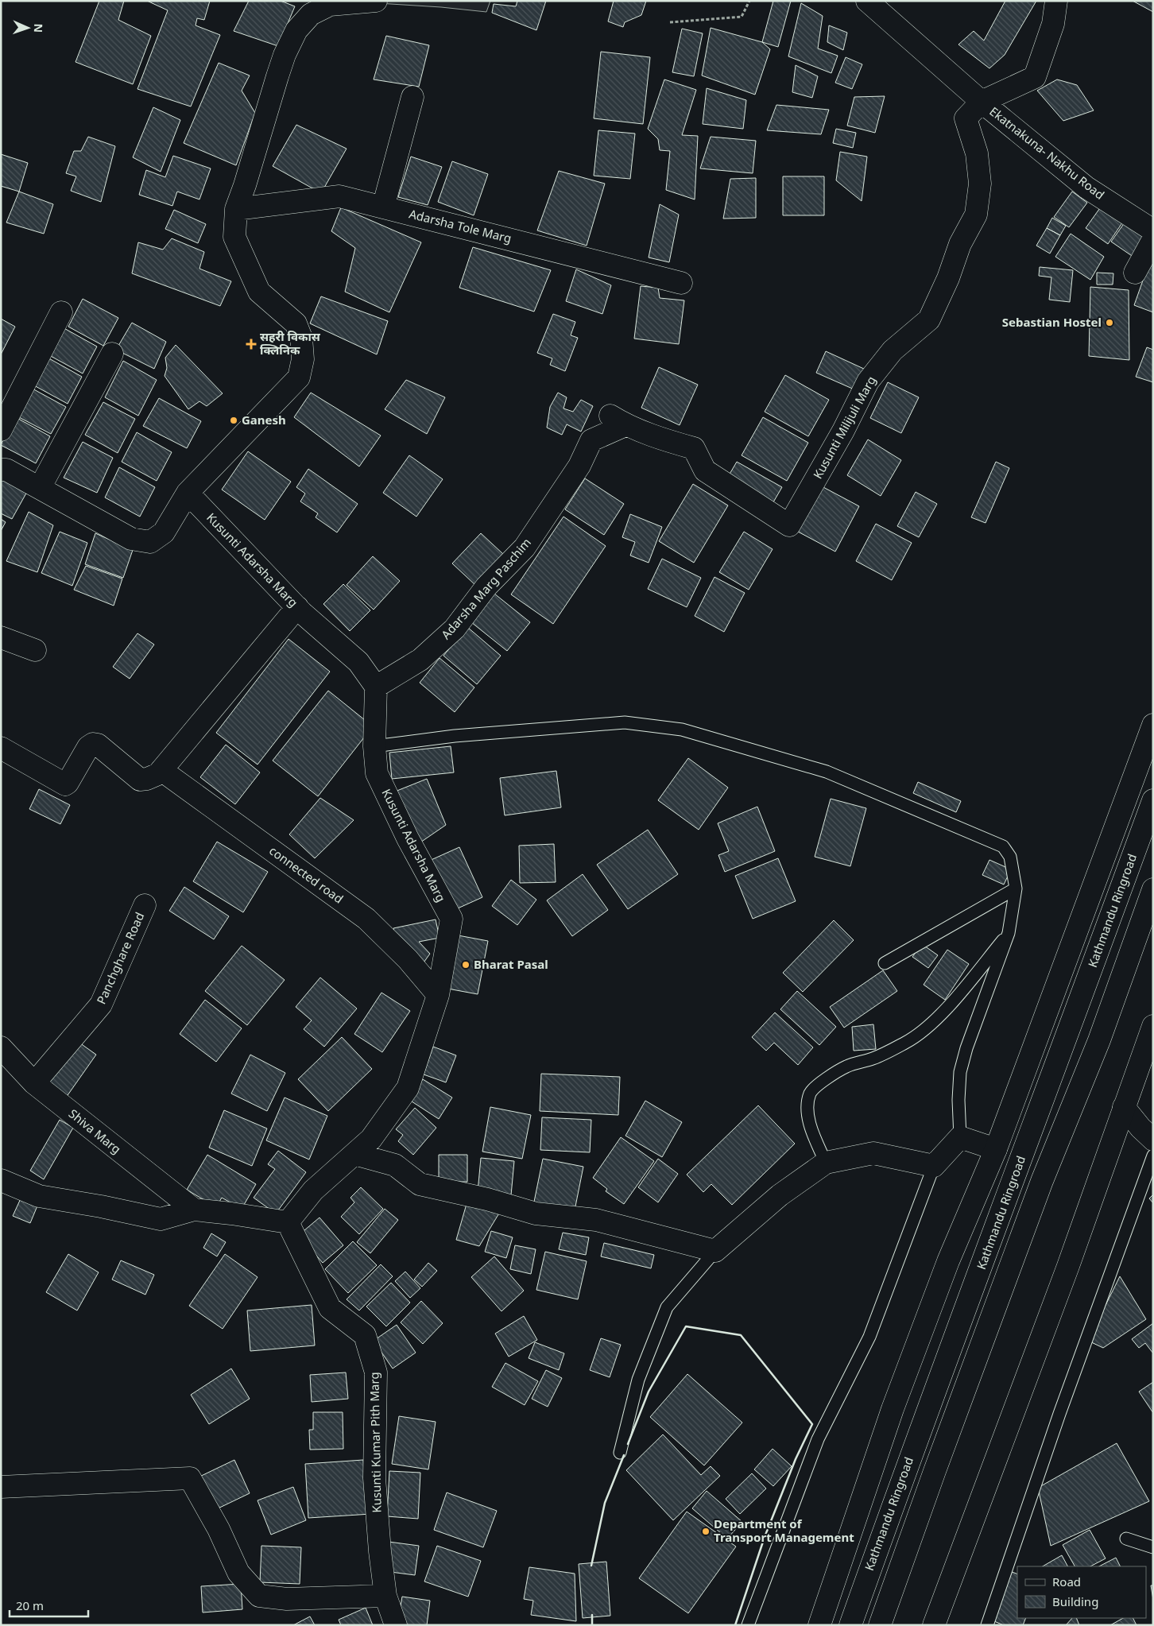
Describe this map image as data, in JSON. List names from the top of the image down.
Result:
{
  "streets": {
    "main road": [
      "Ekatnakuna- Nakhu Road",
      "Adarsha Tole Marg",
      "Kusunti Milijuli Marg",
      "Kusunti Adarsha Marg",
      "Adarsha Marg Paschim",
      "connected road",
      "Kathmandu Ringroad",
      "Panchghare Road",
      "Shiva Marg",
      "Kusunti Kumar Pith Marg"
    ]
  },
  "crossings": [
    ["Ekatnakuna- Nakhu Road", "Kusunti Milijuli Marg"],
    ["Kusunti Milijuli Marg", "Adarsha Marg Paschim"],
    ["Kusunti Adarsha Marg", "Adarsha Marg Paschim"],
    ["Kusunti Adarsha Marg", "connected road"],
    ["Kusunti Adarsha Marg", "Kusunti Kumar Pith Marg"],
    ["Panchghare Road", "Shiva Marg"]
  ],
  "places": {
    "other": [
      "Sebastian Hostel",
      "Ganesh",
      "Bharat Pasal",
      "Department of Transport Management"
    ],
    "health": ["सहरी विकास क्लिनिक"]
  },
  "legend": ["Road", "Building"],
  "scale_bar": "20 m",
  "north": "right"
}
